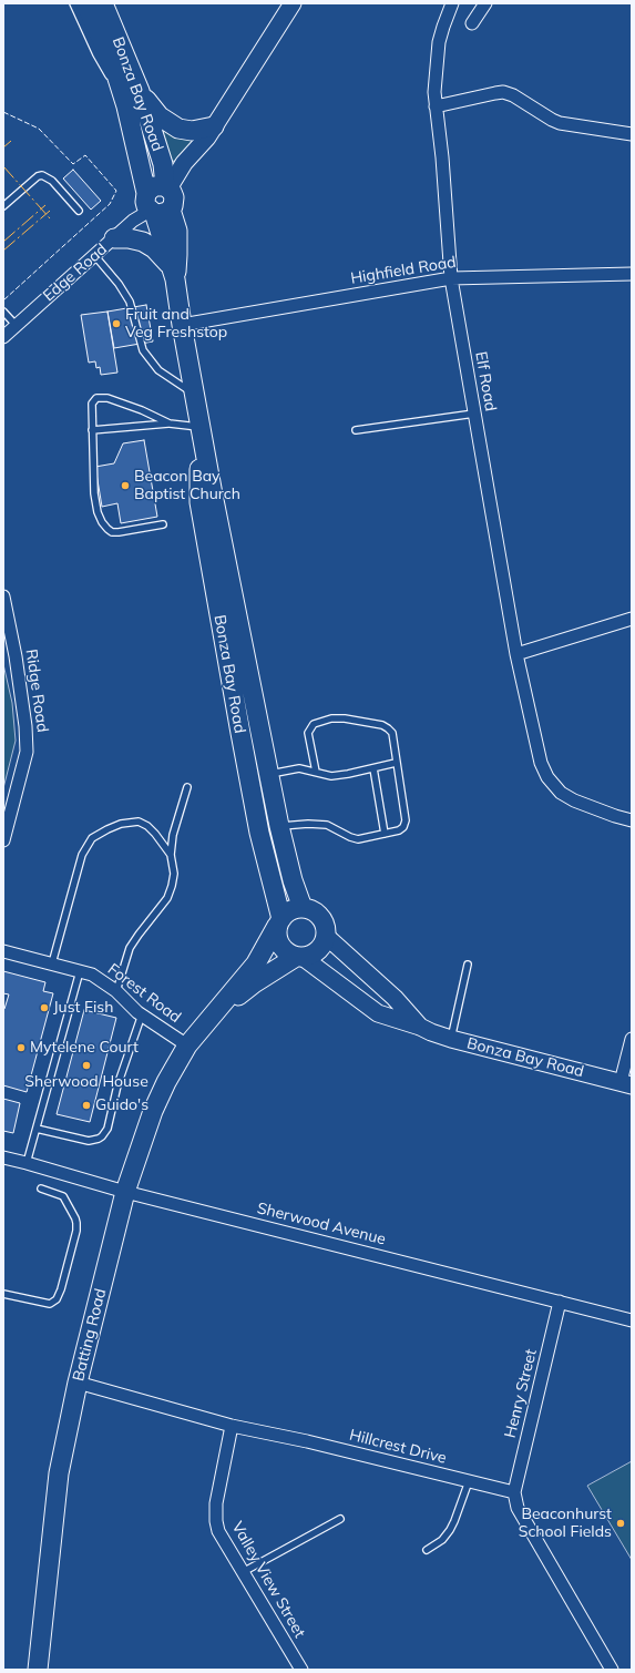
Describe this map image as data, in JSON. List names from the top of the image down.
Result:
{
  "streets": {
    "main road": ["Bonza Bay Road", "Batting Road"],
    "street": [
      "Highfield Road",
      "Edge Road",
      "Elf Road",
      "Ridge Road",
      "Forest Road",
      "Sherwood Avenue",
      "Henry Street",
      "Hillcrest Drive",
      "Valley View Street"
    ]
  },
  "crossings": [
    ["Bonza Bay Road", "Highfield Road"],
    ["Bonza Bay Road", "Edge Road"],
    ["Bonza Bay Road", "Batting Road"],
    ["Highfield Road", "Elf Road"],
    ["Forest Road", "Batting Road"],
    ["Sherwood Avenue", "Batting Road"],
    ["Sherwood Avenue", "Henry Street"],
    ["Batting Road", "Hillcrest Drive"],
    ["Henry Street", "Hillcrest Drive"],
    ["Hillcrest Drive", "Valley View Street"]
  ],
  "places": [
    "Fruit and Veg Freshstop",
    "Beacon Bay Baptist Church",
    "Just Fish",
    "Mytelene Court",
    "Sherwood House",
    "Guido's",
    "Beaconhurst School Fields"
  ]
}
